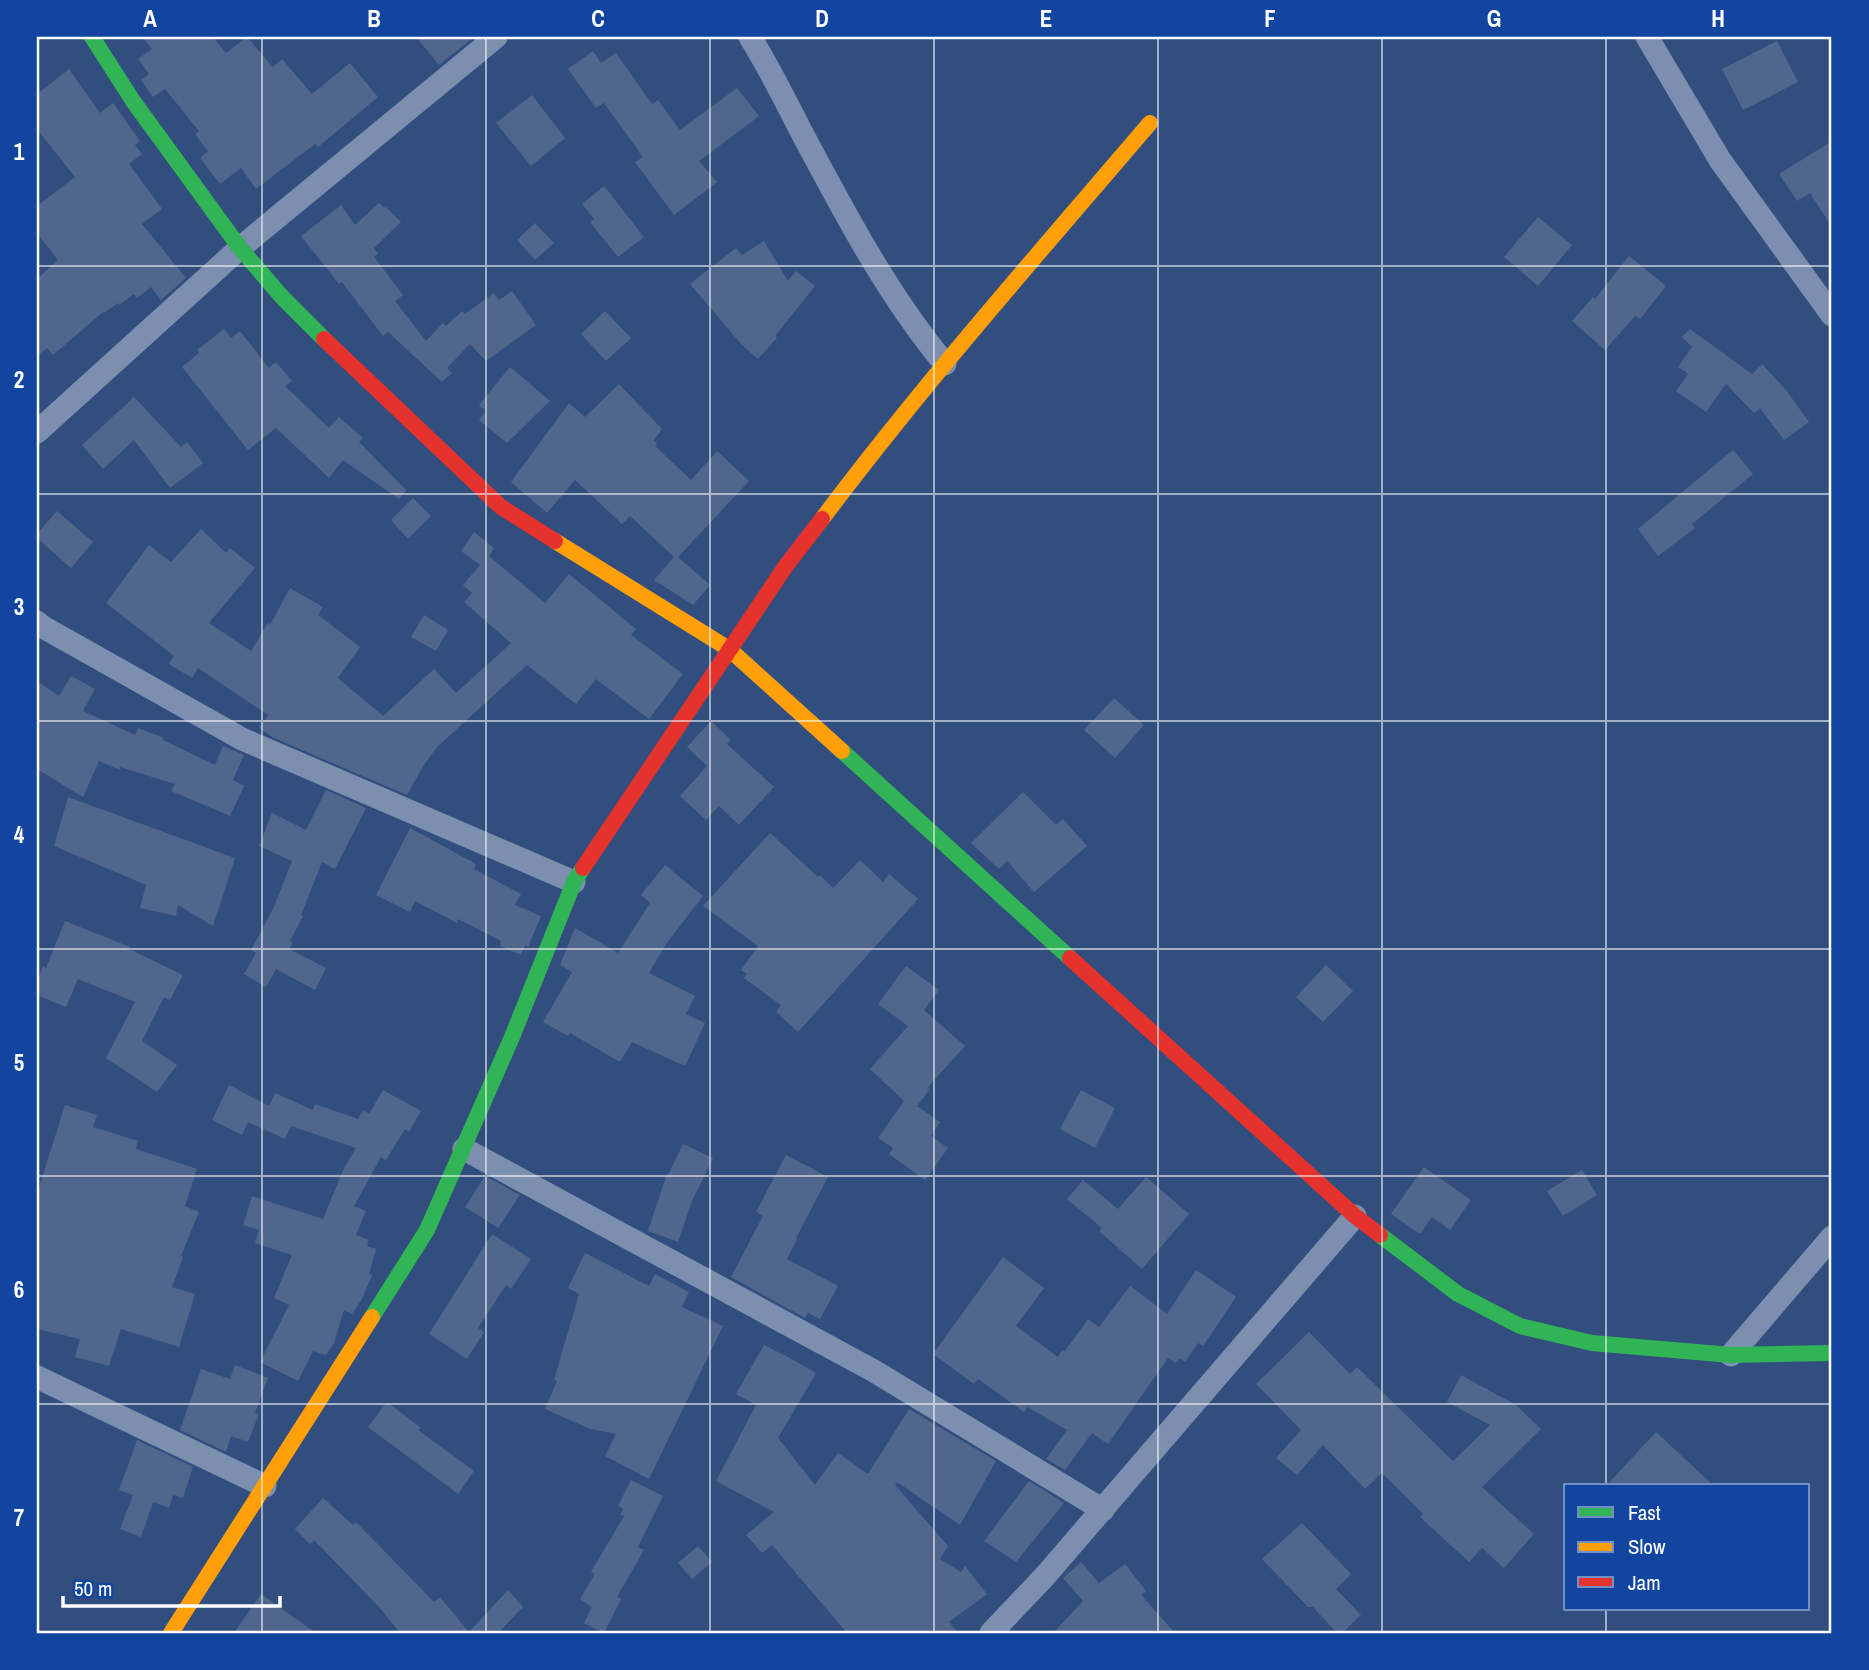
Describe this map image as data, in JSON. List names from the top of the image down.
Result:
{
  "legend": ["Fast", "Slow", "Jam"],
  "scale_bar": "50 m",
  "grid": {
    "columns": [
      "A",
      "B",
      "C",
      "D",
      "E",
      "F",
      "G",
      "H"
    ],
    "rows": [
      "1",
      "2",
      "3",
      "4",
      "5",
      "6",
      "7"
    ]
  }
}
